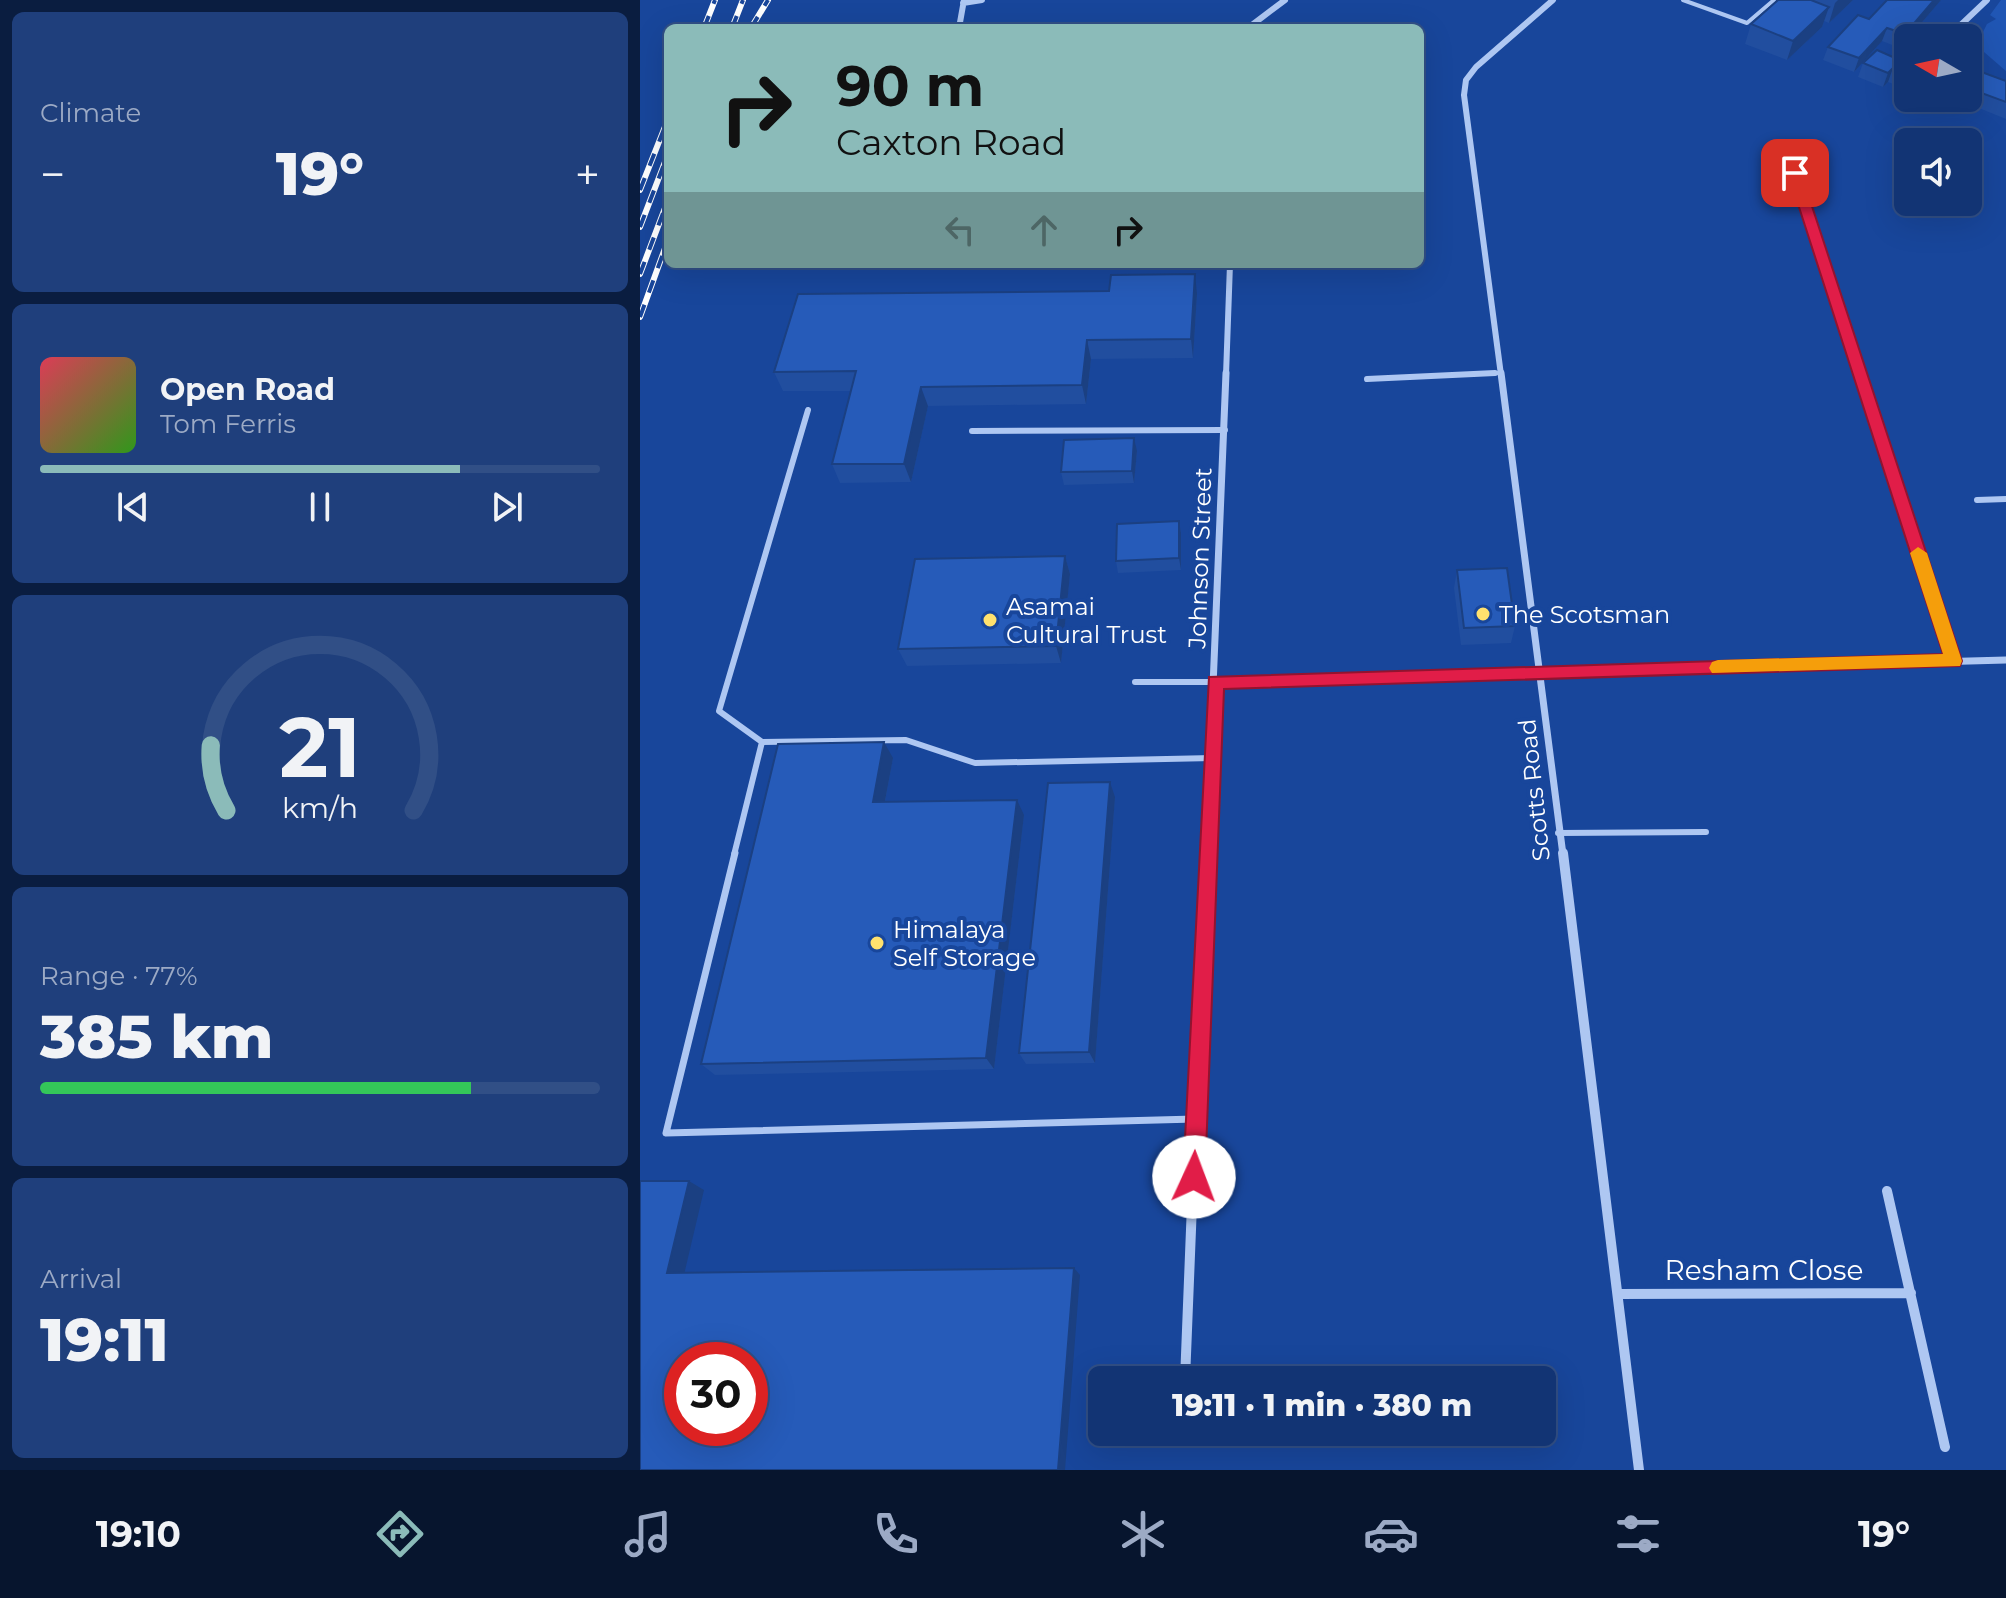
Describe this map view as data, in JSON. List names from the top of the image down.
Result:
{
  "streets": {
    "street": ["Johnson Street", "Scotts Road", "Resham Close"]
  },
  "crossings": [
    ["Scotts Road", "Resham Close"]
  ],
  "places": ["The Scotsman", "Asamai Cultural Trust", "Himalaya Self Storage"],
  "north": "left",
  "page": {
    "tile": [
      "Climate",
      ["Range · 77%", "385 km"],
      ["Arrival", "19:11"]
    ],
    "turn": ["90 m", "Caxton Road"],
    "heat": ["−", "19°", "+"],
    "song": ["Open Road", "Tom Ferris"],
    "limit": "30",
    "trip": "19:11 · 1 min · 380 m",
    "tabs": ["19:10", "19°"],
    "gauge": ["21", "km/h"]
  }
}
